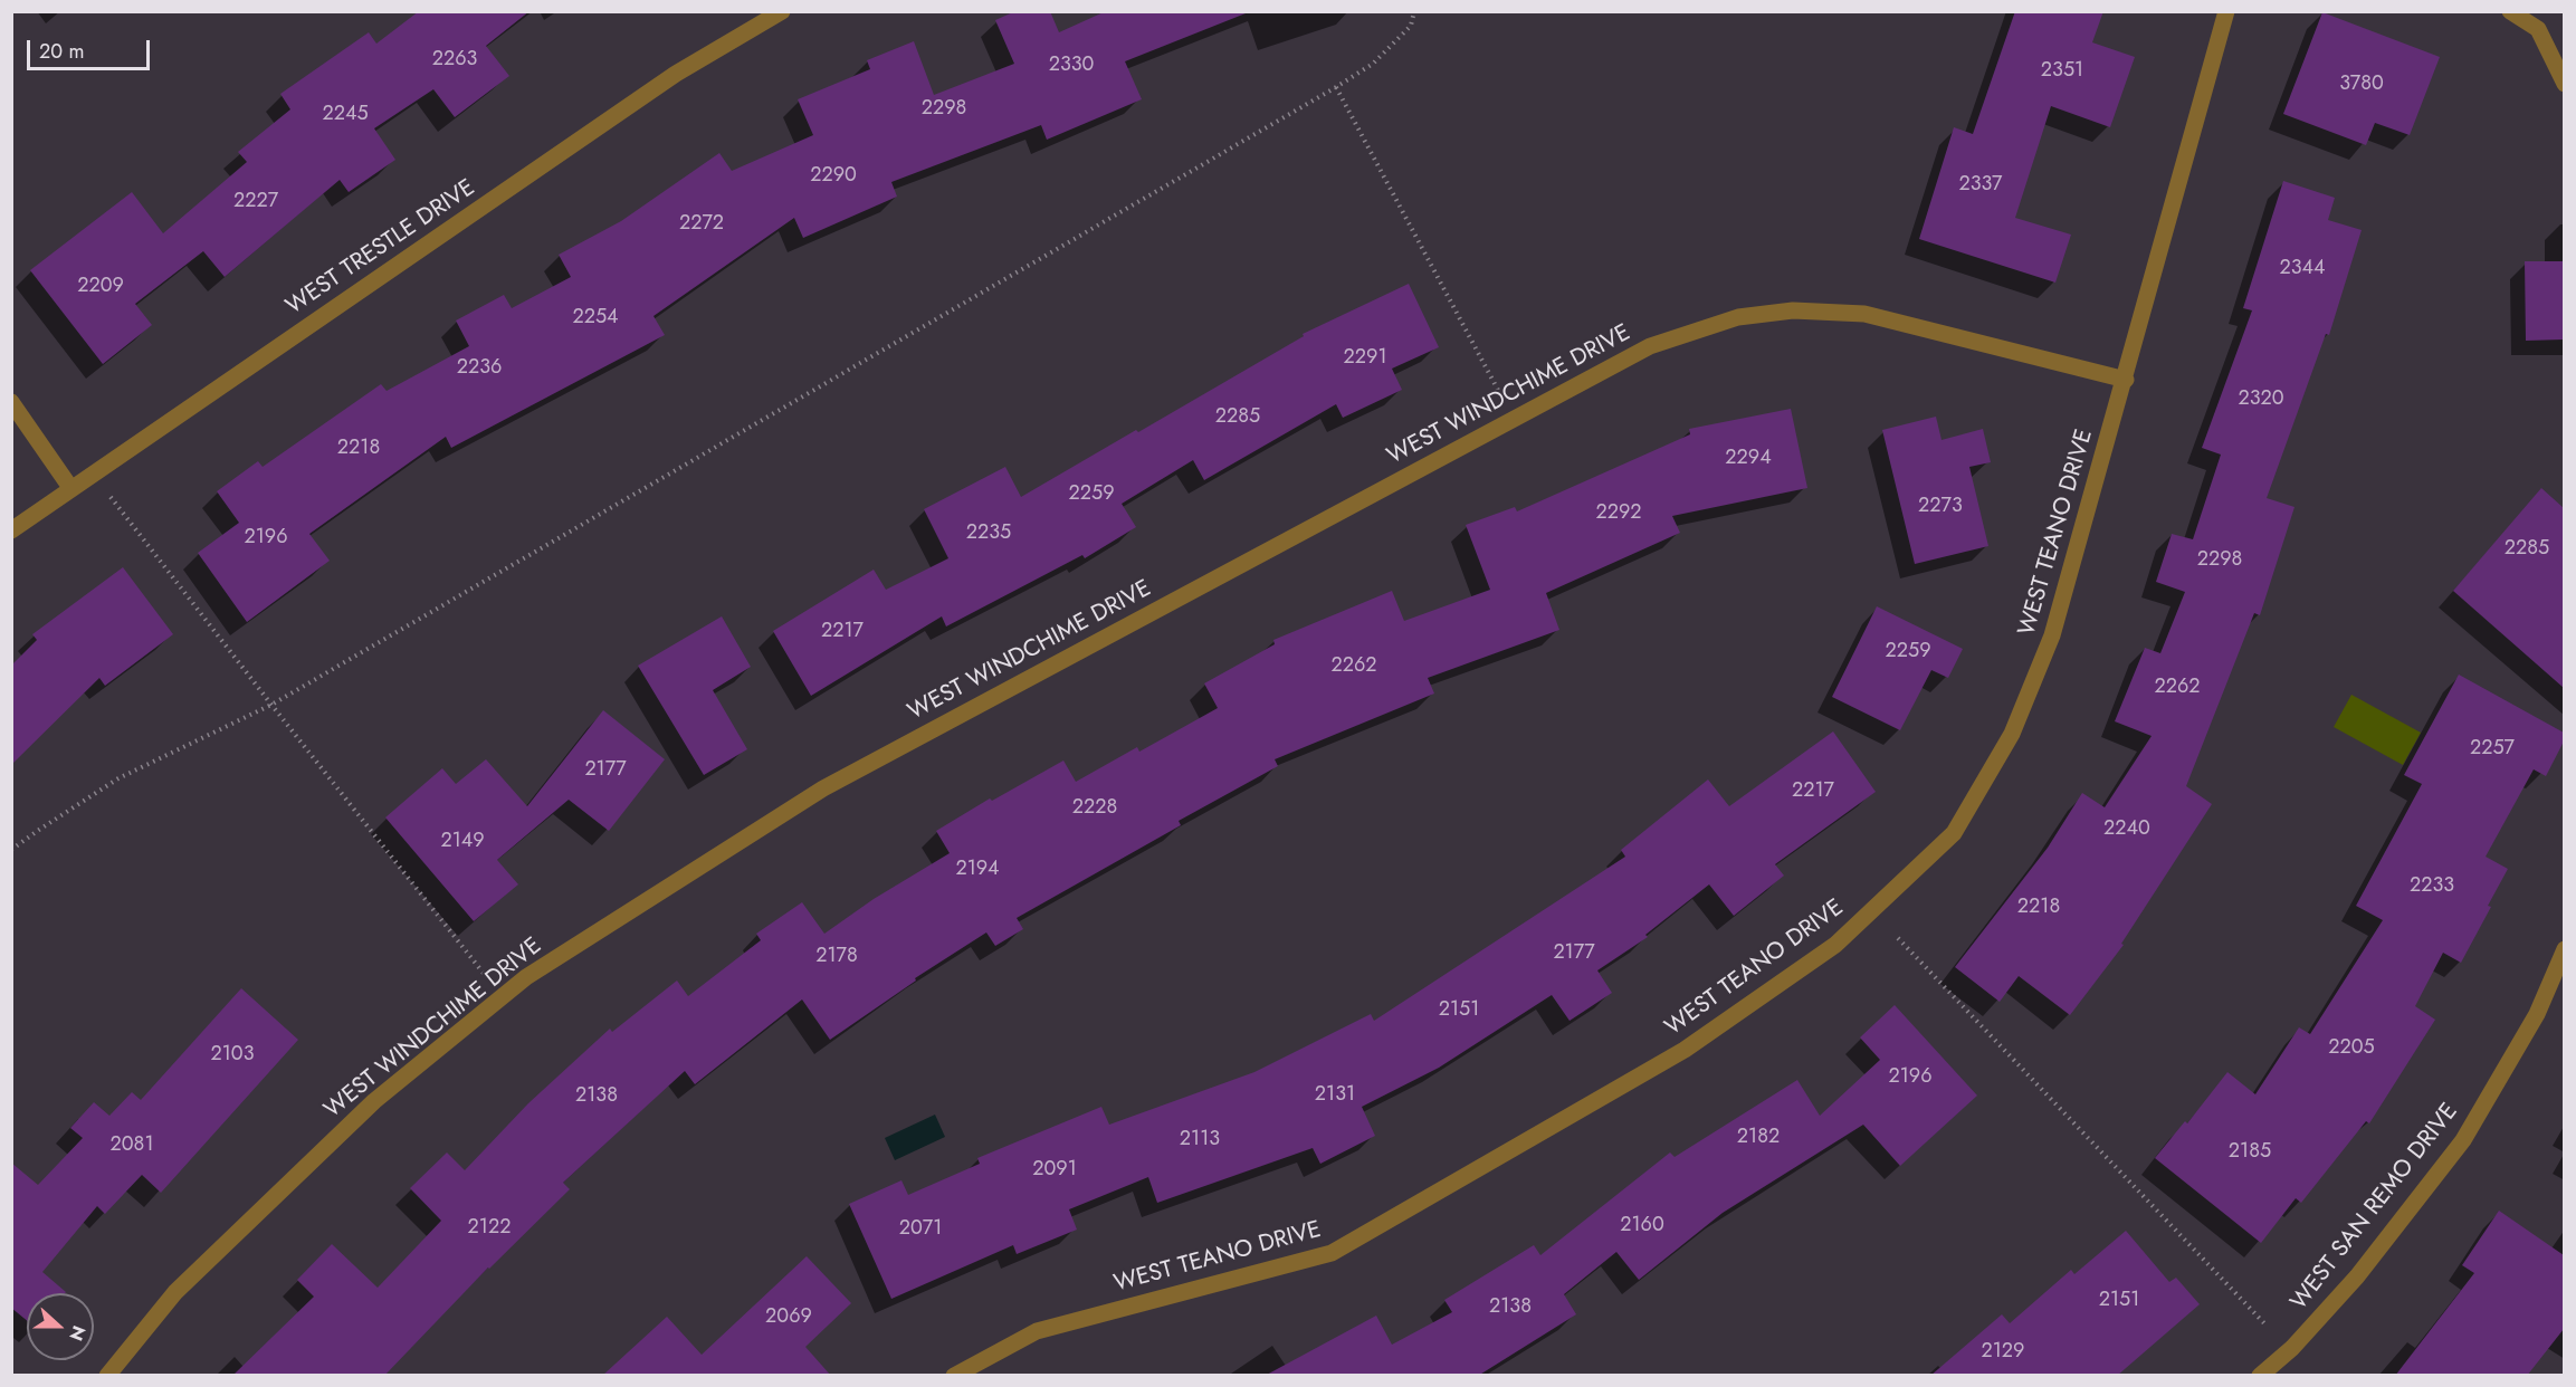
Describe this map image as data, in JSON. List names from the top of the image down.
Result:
{
  "streets": {
    "street": [
      "WEST TRESTLE DRIVE",
      "WEST WINDCHIME DRIVE",
      "WEST TEANO DRIVE",
      "WEST SAN REMO DRIVE"
    ]
  },
  "crossings": [
    ["WEST WINDCHIME DRIVE", "WEST TEANO DRIVE"]
  ],
  "house_numbers": [
    "2263",
    "2330",
    "2351",
    "3780",
    "2298",
    "2245",
    "2290",
    "2337",
    "2227",
    "2272",
    "2344",
    "2209",
    "2254",
    "2291",
    "2236",
    "2320",
    "2285",
    "2218",
    "2294",
    "2259",
    "2273",
    "2292",
    "2235",
    "2196",
    "2285",
    "2298",
    "2217",
    "2259",
    "2262",
    "2262",
    "2257",
    "2177",
    "2217",
    "2228",
    "2240",
    "2149",
    "2194",
    "2233",
    "2218",
    "2177",
    "2178",
    "2151",
    "2205",
    "2103",
    "2196",
    "2131",
    "2138",
    "2182",
    "2113",
    "2081",
    "2185",
    "2091",
    "2160",
    "2122",
    "2071",
    "2151",
    "2138",
    "2069",
    "2129"
  ],
  "scale_bar": "20 m",
  "north": "right"
}
